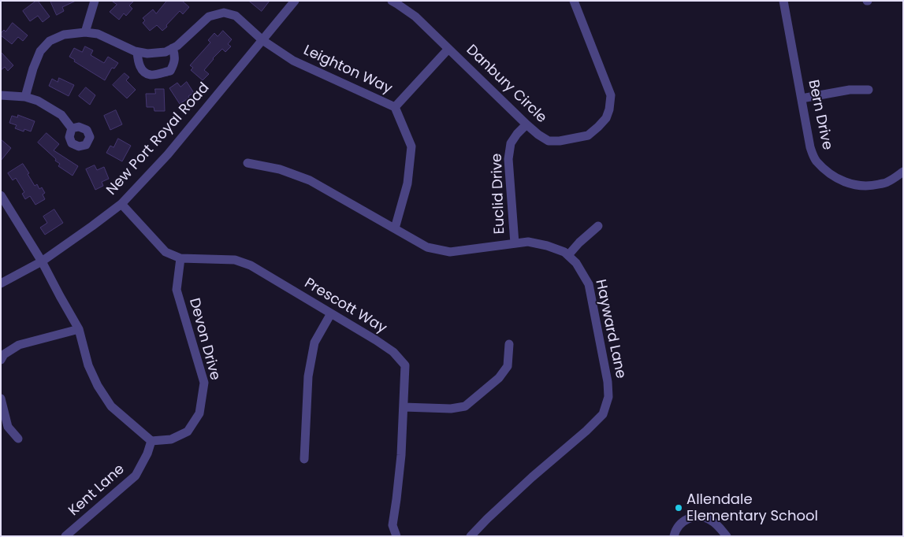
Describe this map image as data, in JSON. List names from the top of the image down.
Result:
{
  "streets": {
    "street": [
      "Leighton Way",
      "Danbury Circle",
      "Bern Drive",
      "New Port Royal Road",
      "Euclid Drive",
      "Prescott Way",
      "Hayward Lane",
      "Devon Drive",
      "Kent Lane"
    ]
  },
  "crossings": [
    ["Leighton Way", "New Port Royal Road"],
    ["Leighton Way", "Hayward Lane"],
    ["Danbury Circle", "Euclid Drive"],
    ["New Port Royal Road", "Prescott Way"],
    ["Euclid Drive", "Hayward Lane"],
    ["Prescott Way", "Devon Drive"],
    ["Devon Drive", "Kent Lane"]
  ],
  "places": ["Allendale Elementary School"]
}
